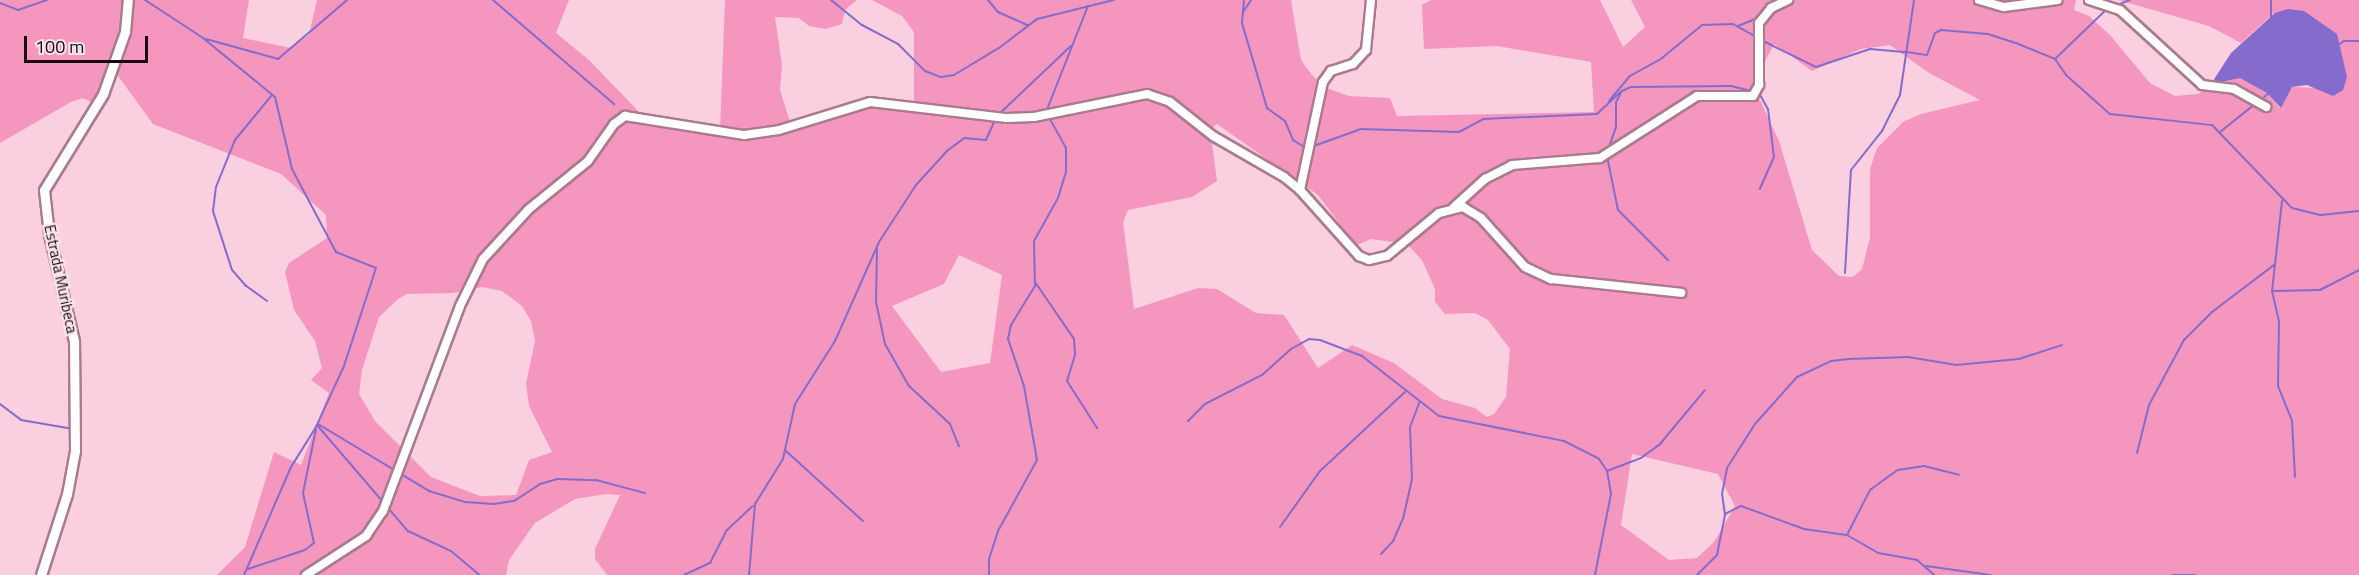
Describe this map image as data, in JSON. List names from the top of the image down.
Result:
{
  "streets": {
    "street": ["Estrada Muribeca"]
  },
  "scale_bar": "100 m"
}
